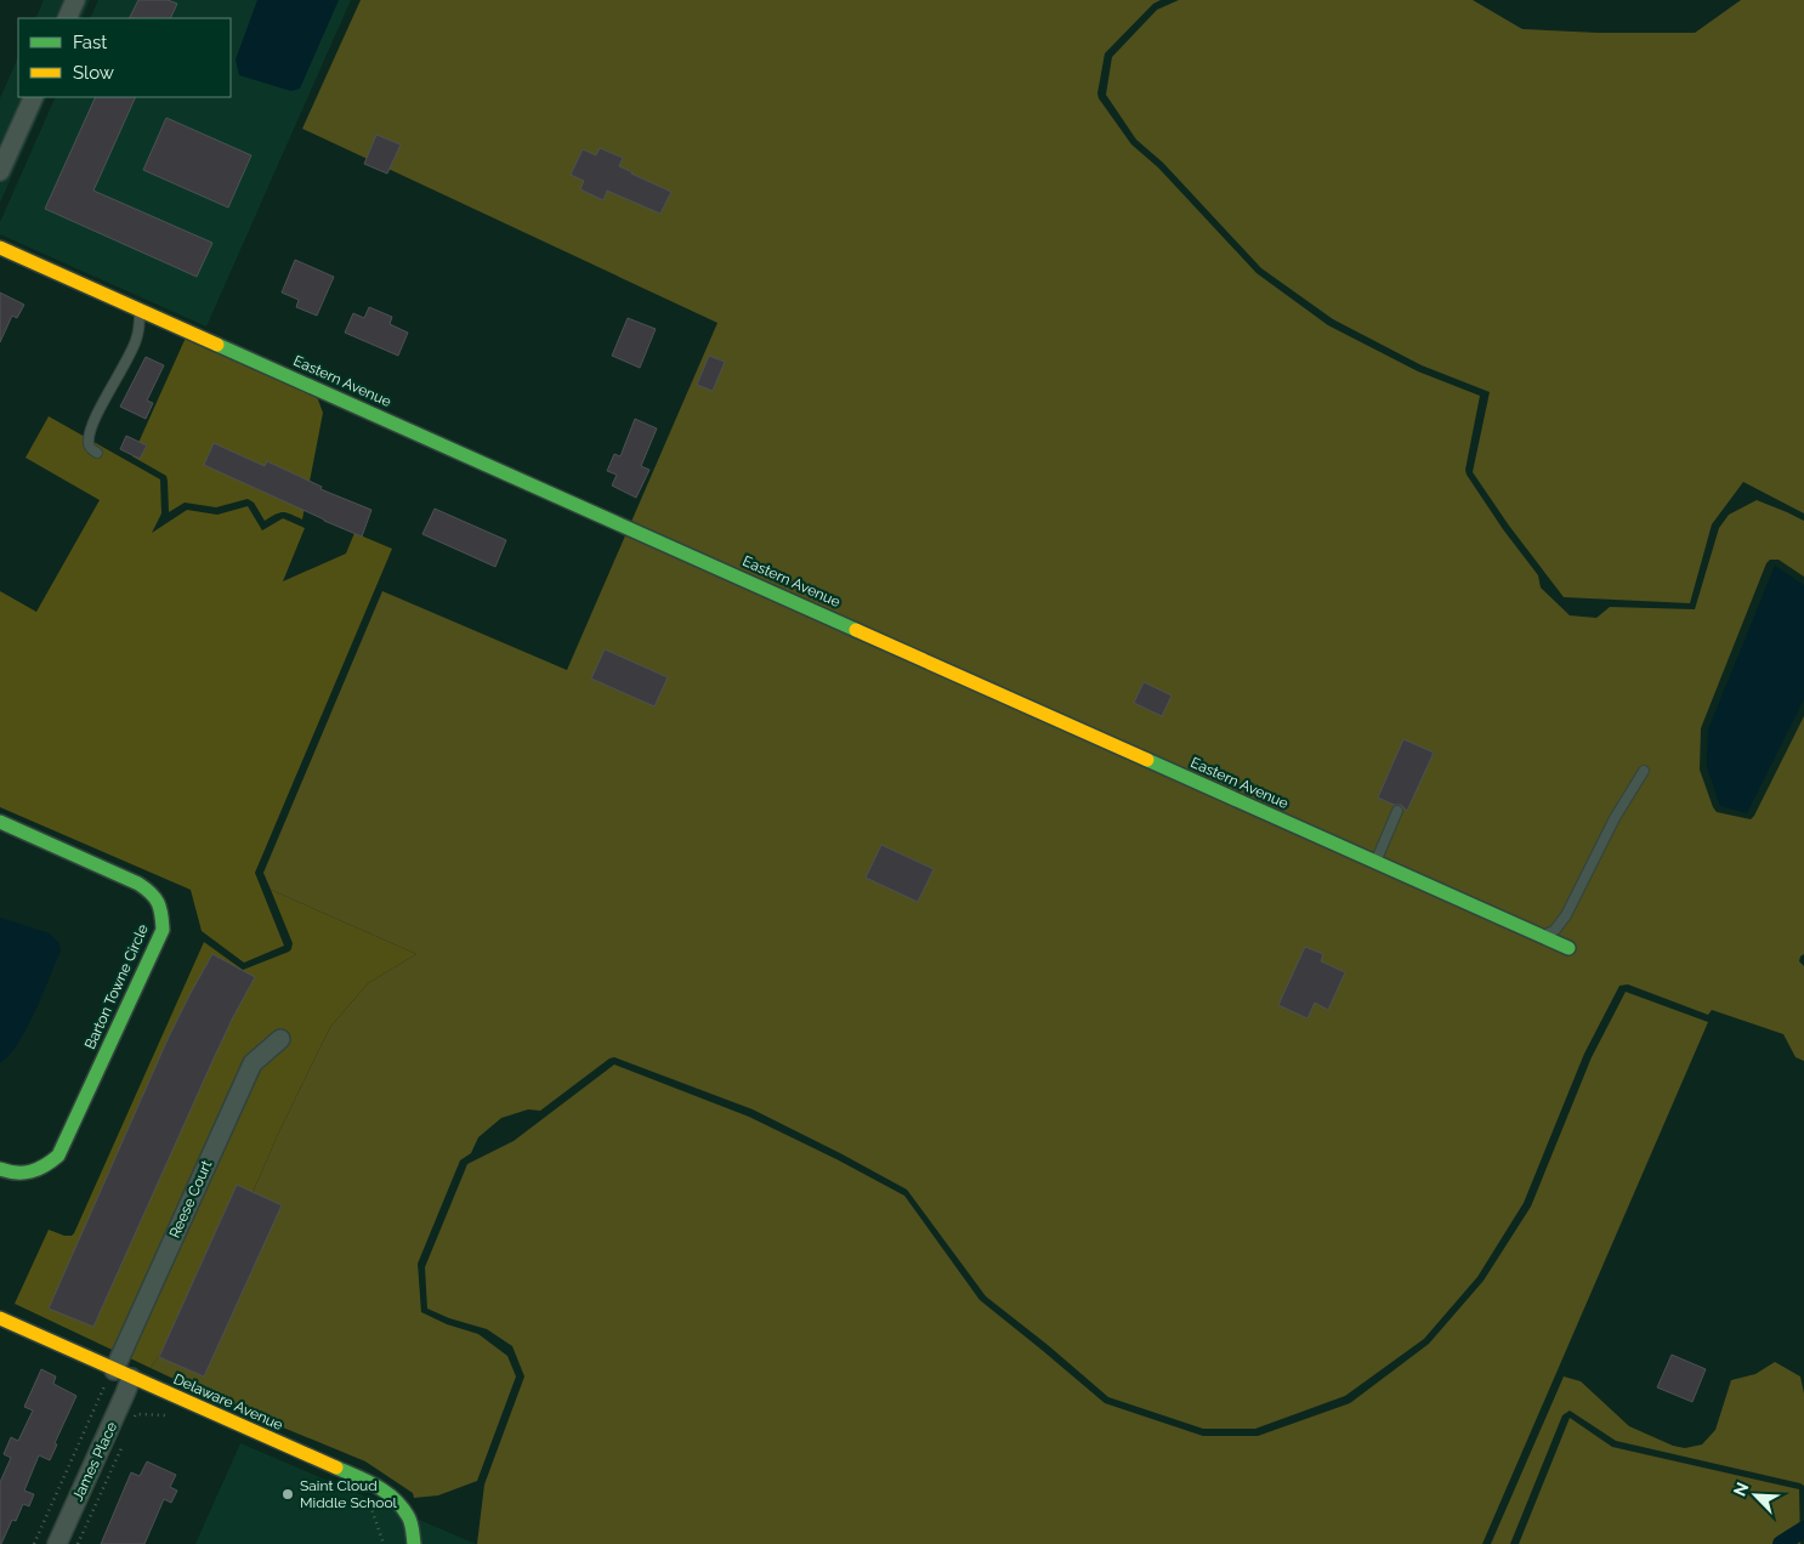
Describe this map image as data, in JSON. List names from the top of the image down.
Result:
{
  "streets": {
    "street": [
      "Eastern Avenue",
      "Barton Towne Circle",
      "Reese Court",
      "Delaware Avenue",
      "James Place"
    ]
  },
  "crossings": [
    ["Reese Court", "Delaware Avenue"],
    ["Reese Court", "James Place"],
    ["Delaware Avenue", "James Place"]
  ],
  "places": ["Saint Cloud Middle School"],
  "legend": ["Fast", "Slow"],
  "north": "top left"
}
